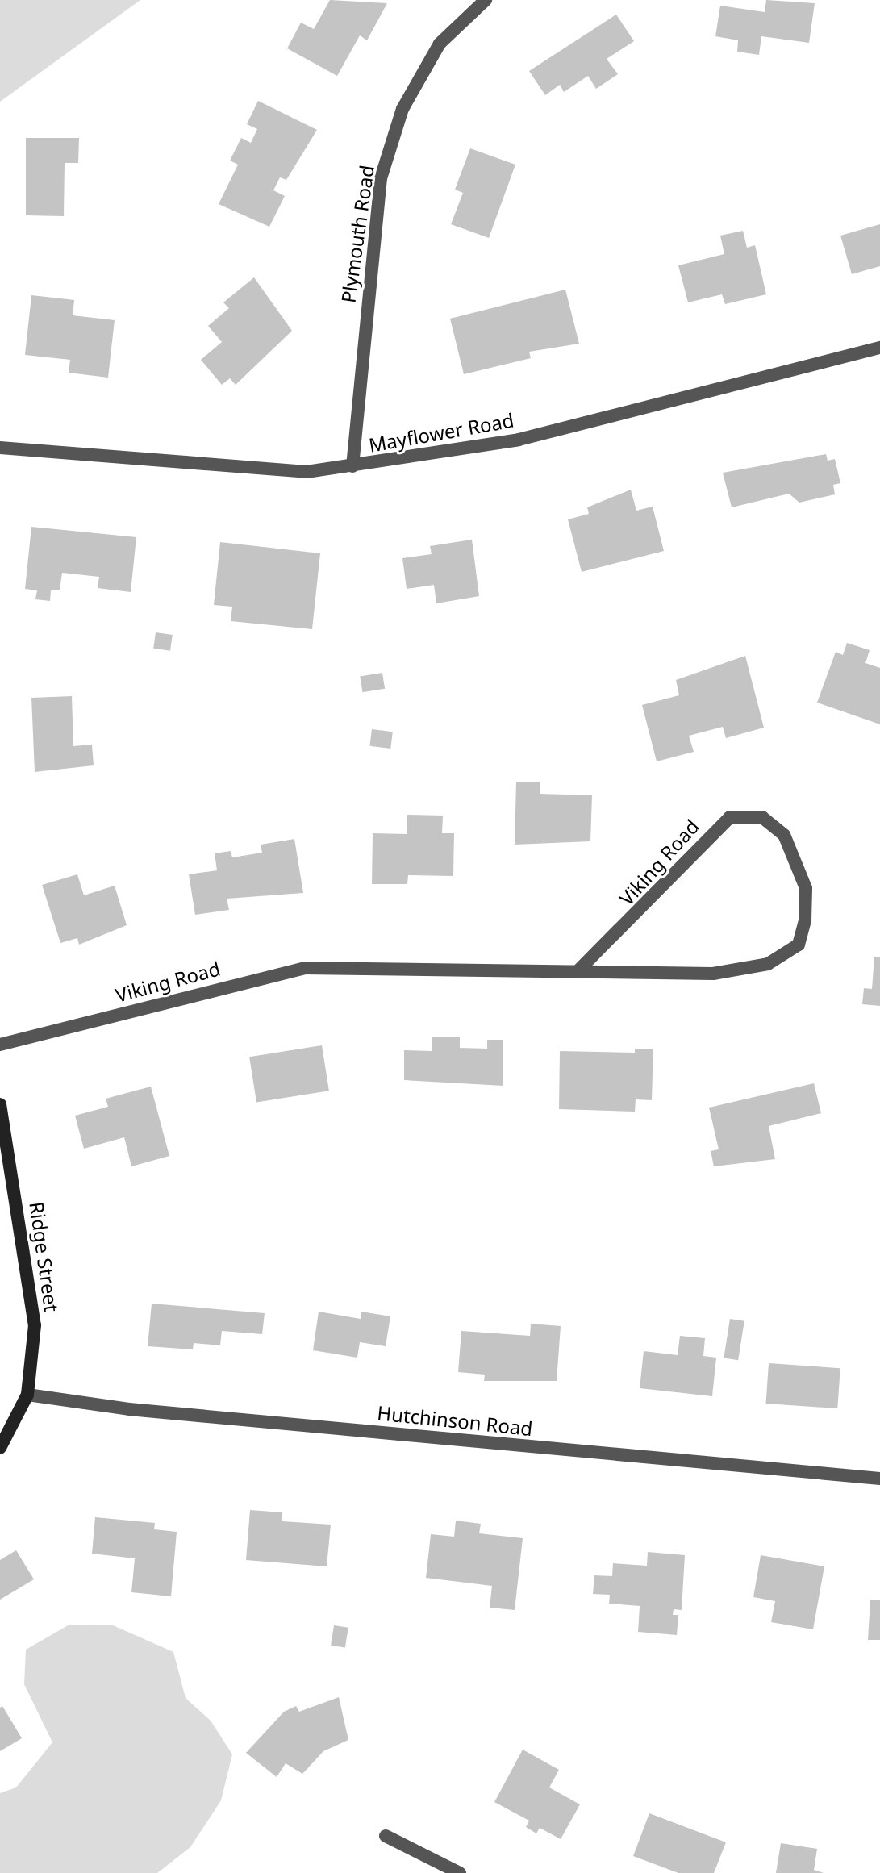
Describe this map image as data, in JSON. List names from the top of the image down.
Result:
{
  "streets": {
    "main road": ["Ridge Street"],
    "street": [
      "Plymouth Road",
      "Mayflower Road",
      "Viking Road",
      "Hutchinson Road"
    ]
  },
  "crossings": [
    ["Plymouth Road", "Mayflower Road"],
    ["Ridge Street", "Hutchinson Road"]
  ]
}
